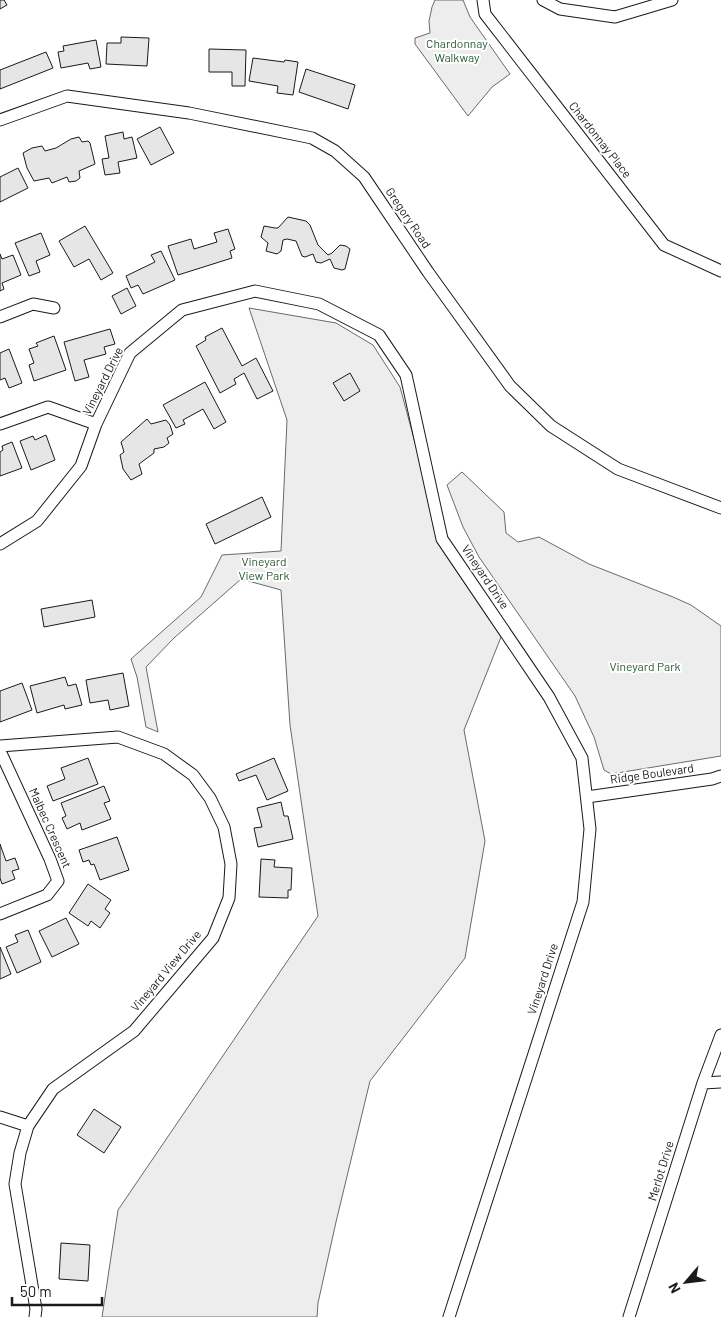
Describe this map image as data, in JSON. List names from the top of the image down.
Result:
{
  "streets": {
    "street": [
      "Chardonnay Place",
      "Gregory Road",
      "Vineyard Drive",
      "Ridge Boulevard",
      "Malbec Crescent",
      "Vineyard View Drive",
      "Merlot Drive"
    ]
  },
  "crossings": [
    ["Vineyard Drive", "Ridge Boulevard"]
  ],
  "parks": ["Chardonnay Walkway", "Vineyard View Park", "Vineyard Park"],
  "scale_bar": "50 m",
  "north": "bottom left"
}
